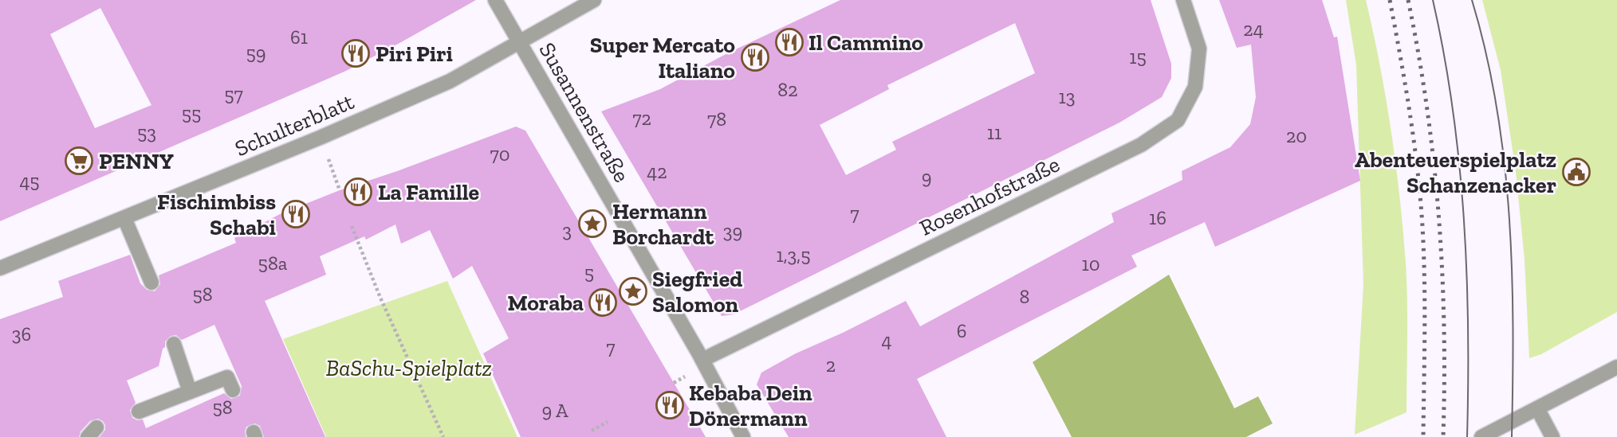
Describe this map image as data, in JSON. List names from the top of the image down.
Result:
{
  "streets": {
    "street": ["Susannenstraße", "Schulterblatt", "Rosenhofstraße"]
  },
  "crossings": [
    ["Susannenstraße", "Schulterblatt"],
    ["Susannenstraße", "Rosenhofstraße"]
  ],
  "parks": ["BaSchu-Spielplatz"],
  "places": {
    "restaurant": [
      "Il Cammino",
      "Piri Piri",
      "Super Mercato Italiano",
      "La Famille",
      "Fischimbiss Schabi",
      "Moraba",
      "Kebaba Dein Dönermann"
    ],
    "supermarket": ["PENNY"],
    "public building": ["Abenteuerspielplatz Schanzenacker"],
    "place": ["Hermann Borchardt", "Siegfried Salomon"]
  },
  "house_numbers": [
    "24",
    "61",
    "59",
    "15",
    "82",
    "57",
    "13",
    "55",
    "72",
    "78",
    "53",
    "11",
    "20",
    "70",
    "42",
    "9",
    "45",
    "7",
    "16",
    "3",
    "39",
    "1,3,5",
    "58a",
    "10",
    "5",
    "58",
    "8",
    "6",
    "36",
    "4",
    "7",
    "2",
    "58",
    "9 A"
  ]
}
